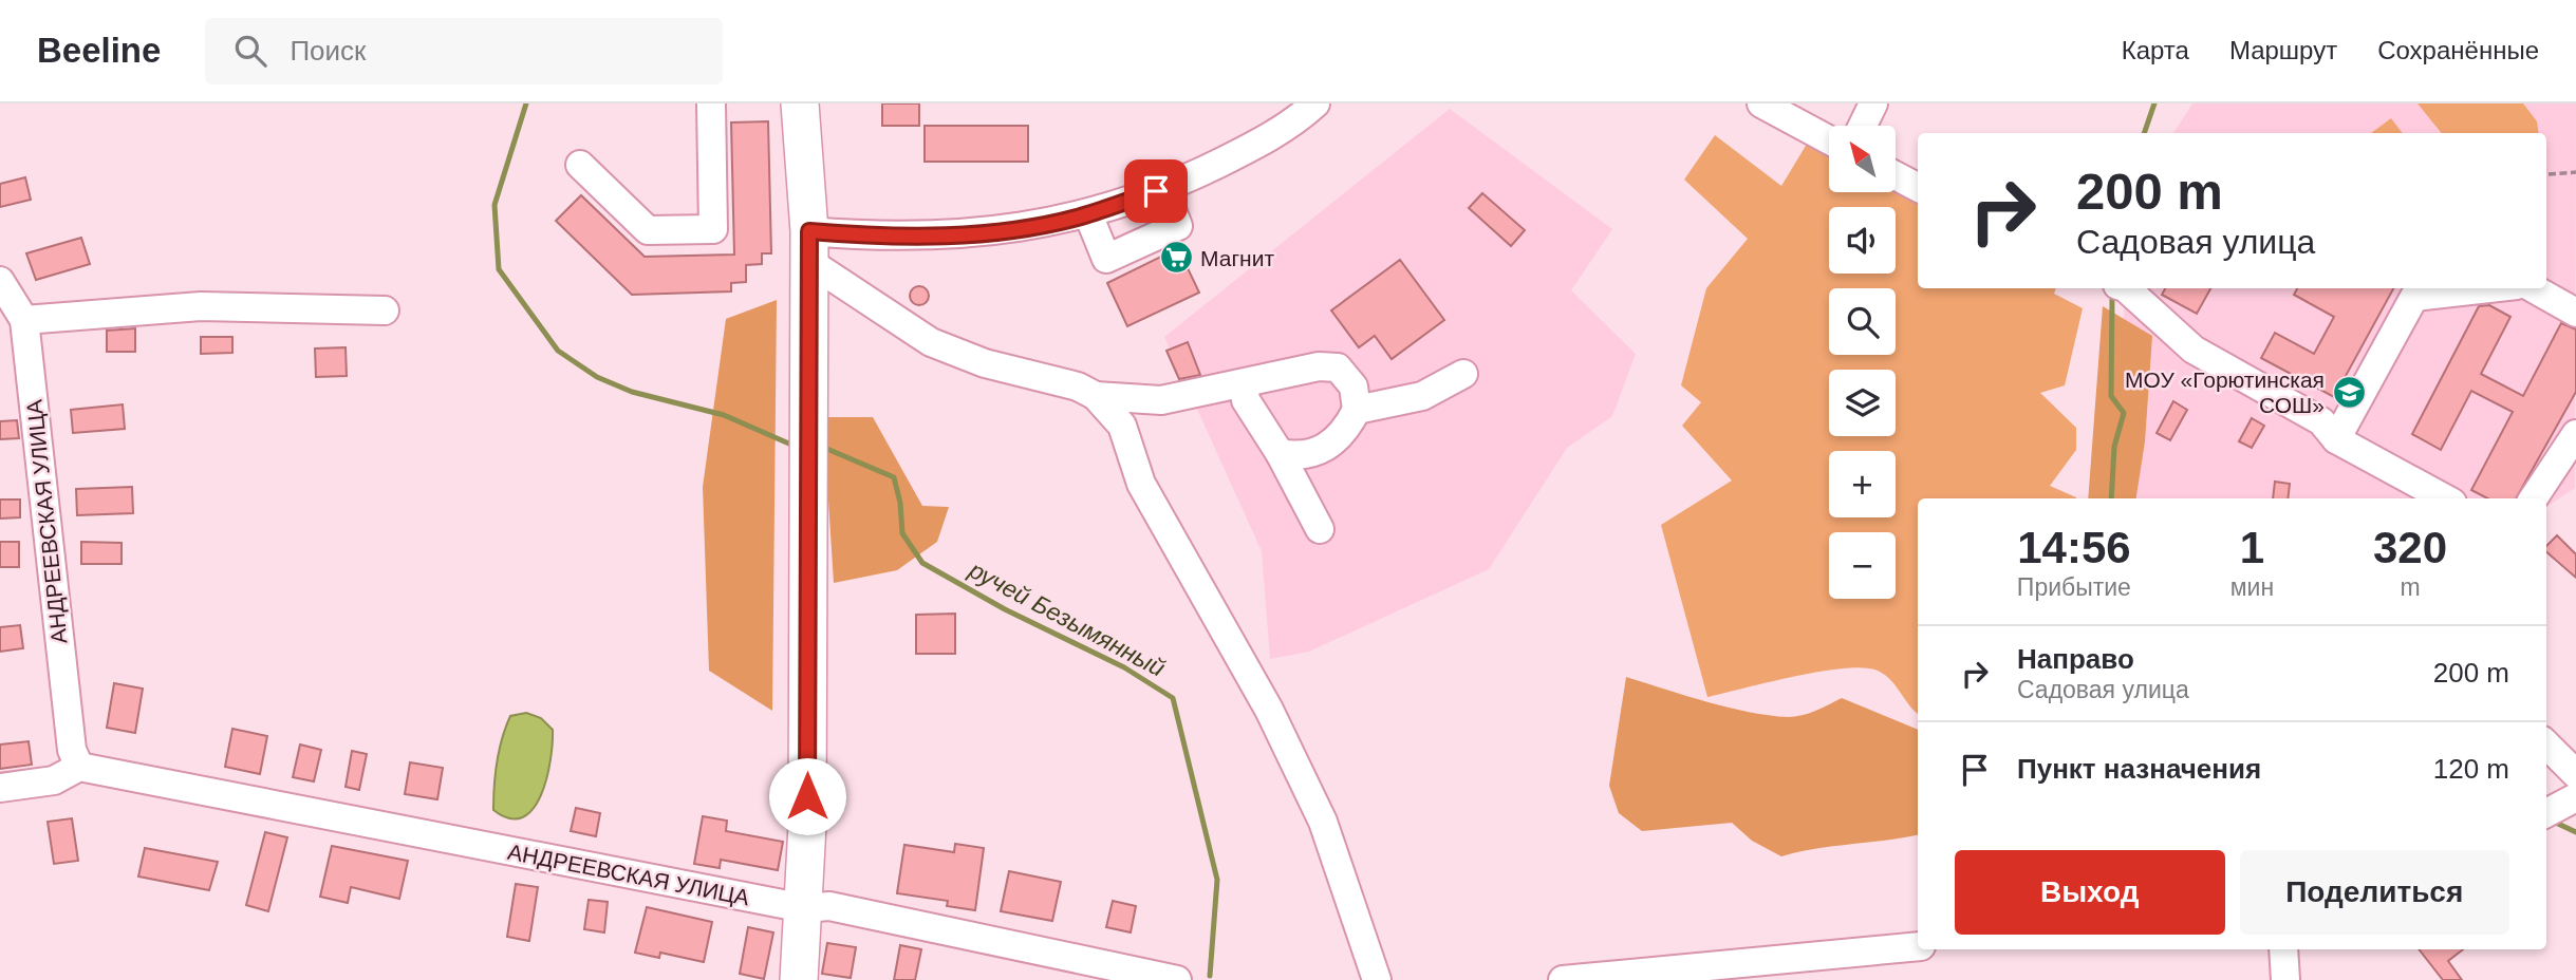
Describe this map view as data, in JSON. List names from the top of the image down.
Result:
{
  "streets": {
    "street": ["АНДРЕЕВСКАЯ УЛИЦА"]
  },
  "water": ["ручей Безымянный"],
  "places": {
    "supermarket": ["Магнит"],
    "school or university": ["МОУ «Горютинская СОШ»"]
  },
  "north": "top left",
  "page": {
    "header": "Beeline",
    "search": "Поиск",
    "nav": ["Карта", "Маршрут", "Сохранённые"],
    "map_buttons": ["+", "−"],
    "turn": ["200 m", "Садовая улица"],
    "eta": [
      "14:56",
      "Прибытие",
      "1",
      "мин",
      "320",
      "m"
    ],
    "list": [
      {
        "name": "Направо",
        "note": "Садовая улица",
        "value": "200 m"
      },
      {
        "name": "Пункт назначения",
        "value": "120 m"
      }
    ],
    "buttons": ["Выход", "Поделиться"]
  }
}
